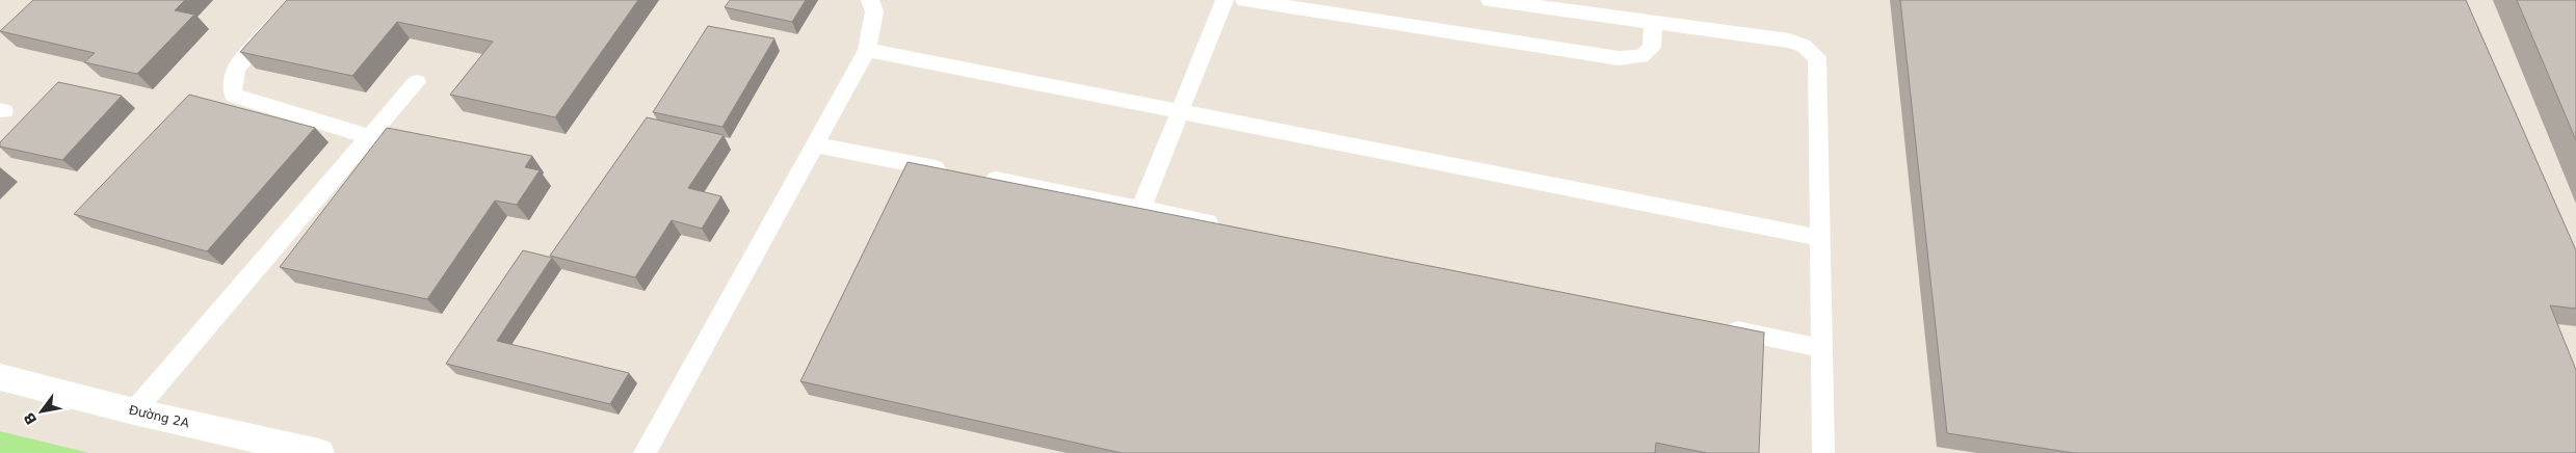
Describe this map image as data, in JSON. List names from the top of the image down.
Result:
{
  "streets": {
    "street": ["Đường 2A"]
  },
  "north": "bottom left"
}
